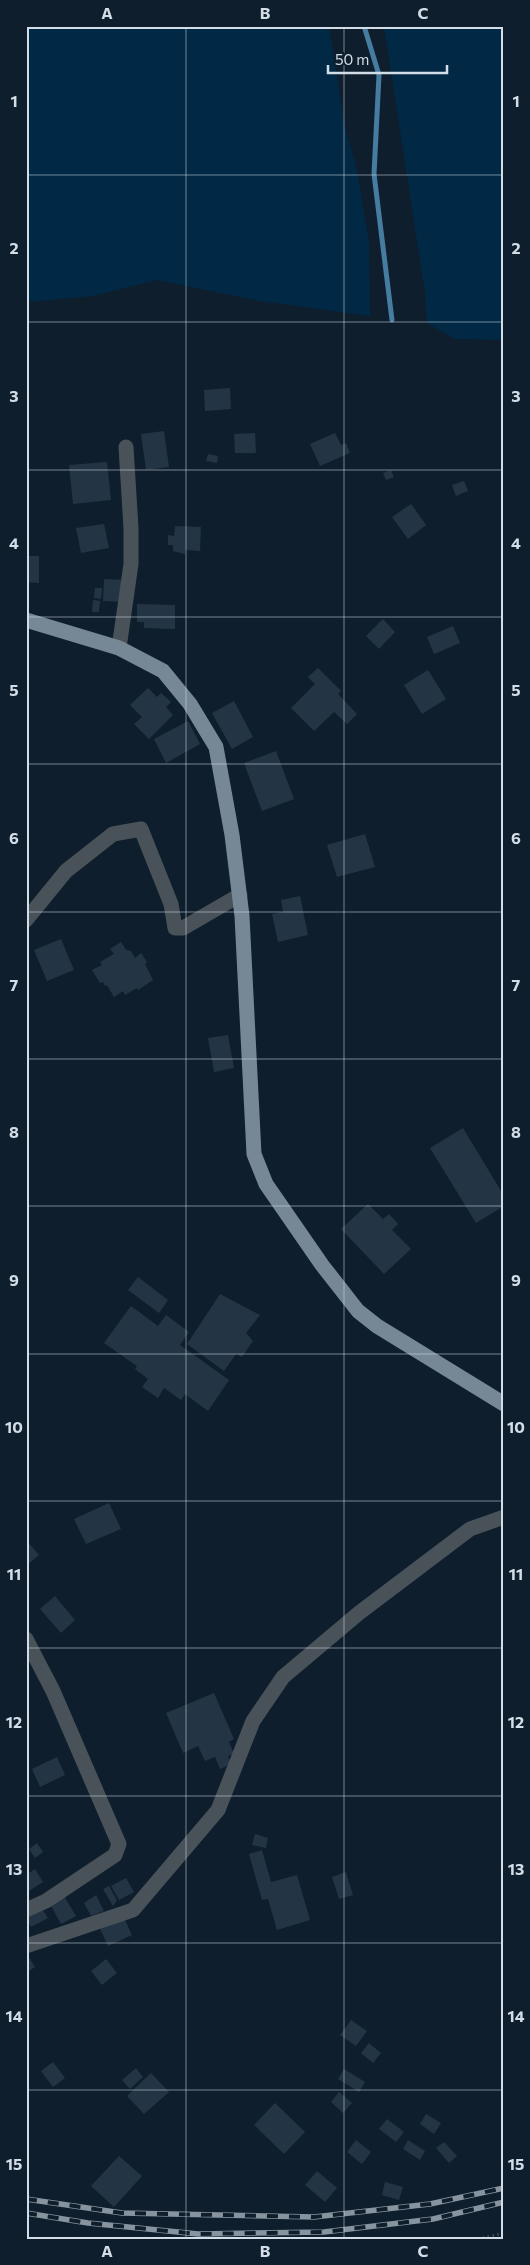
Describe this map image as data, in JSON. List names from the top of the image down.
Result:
{
  "scale_bar": "50 m",
  "grid": {
    "columns": ["A", "B", "C"],
    "rows": [
      "1",
      "2",
      "3",
      "4",
      "5",
      "6",
      "7",
      "8",
      "9",
      "10",
      "11",
      "12",
      "13",
      "14",
      "15"
    ]
  }
}
